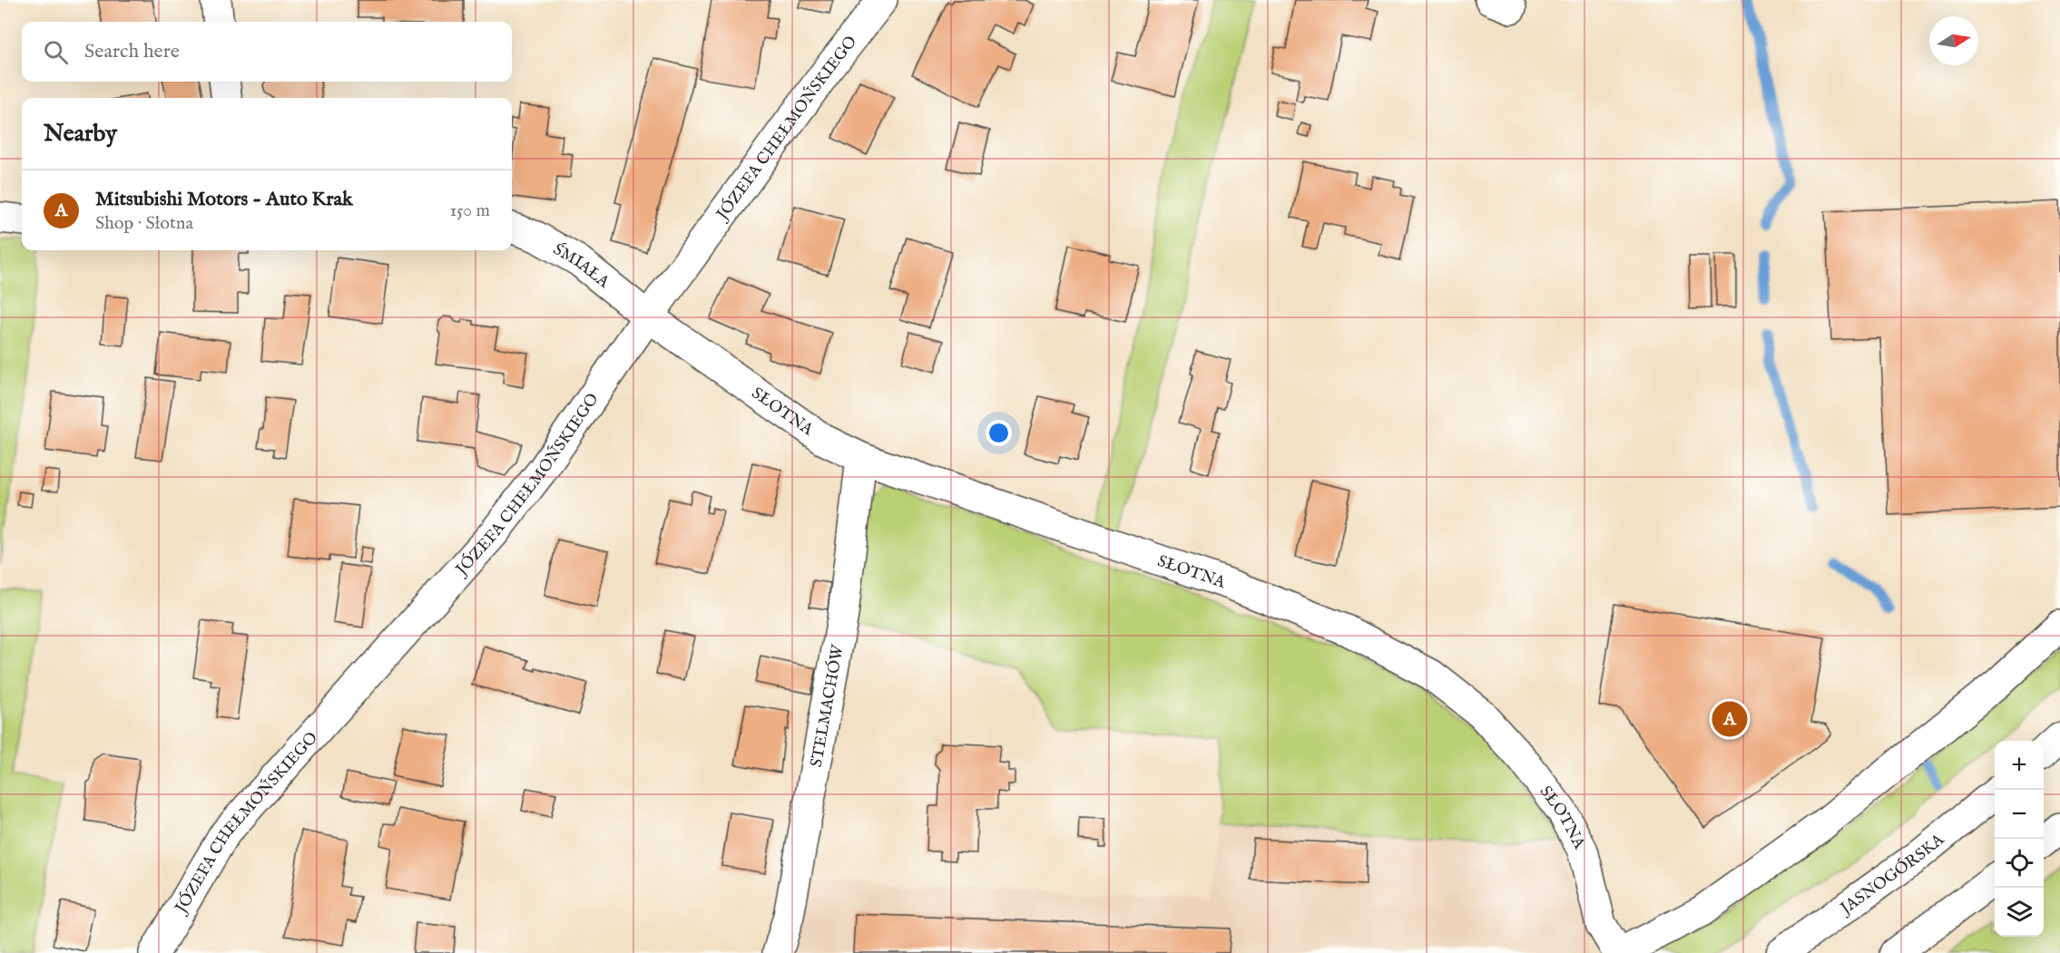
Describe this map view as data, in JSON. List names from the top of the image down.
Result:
{
  "streets": {
    "street": [
      "JÓZEFA CHEŁMOŃSKIEGO",
      "ŚMIAŁA",
      "SŁOTNA",
      "STELMACHÓW",
      "JASNOGÓRSKA"
    ]
  },
  "crossings": [
    ["JÓZEFA CHEŁMOŃSKIEGO", "ŚMIAŁA"],
    ["JÓZEFA CHEŁMOŃSKIEGO", "SŁOTNA"],
    ["ŚMIAŁA", "SŁOTNA"],
    ["SŁOTNA", "STELMACHÓW"]
  ],
  "north": "right",
  "page": {
    "search": "Search here",
    "heading": "Nearby",
    "list": [
      {
        "mark": "A",
        "name": "Mitsubishi Motors - Auto Krak",
        "note": "Shop · Słotna",
        "value": "150 m"
      }
    ],
    "pins": "A",
    "map_buttons": ["+", "−"]
  }
}
